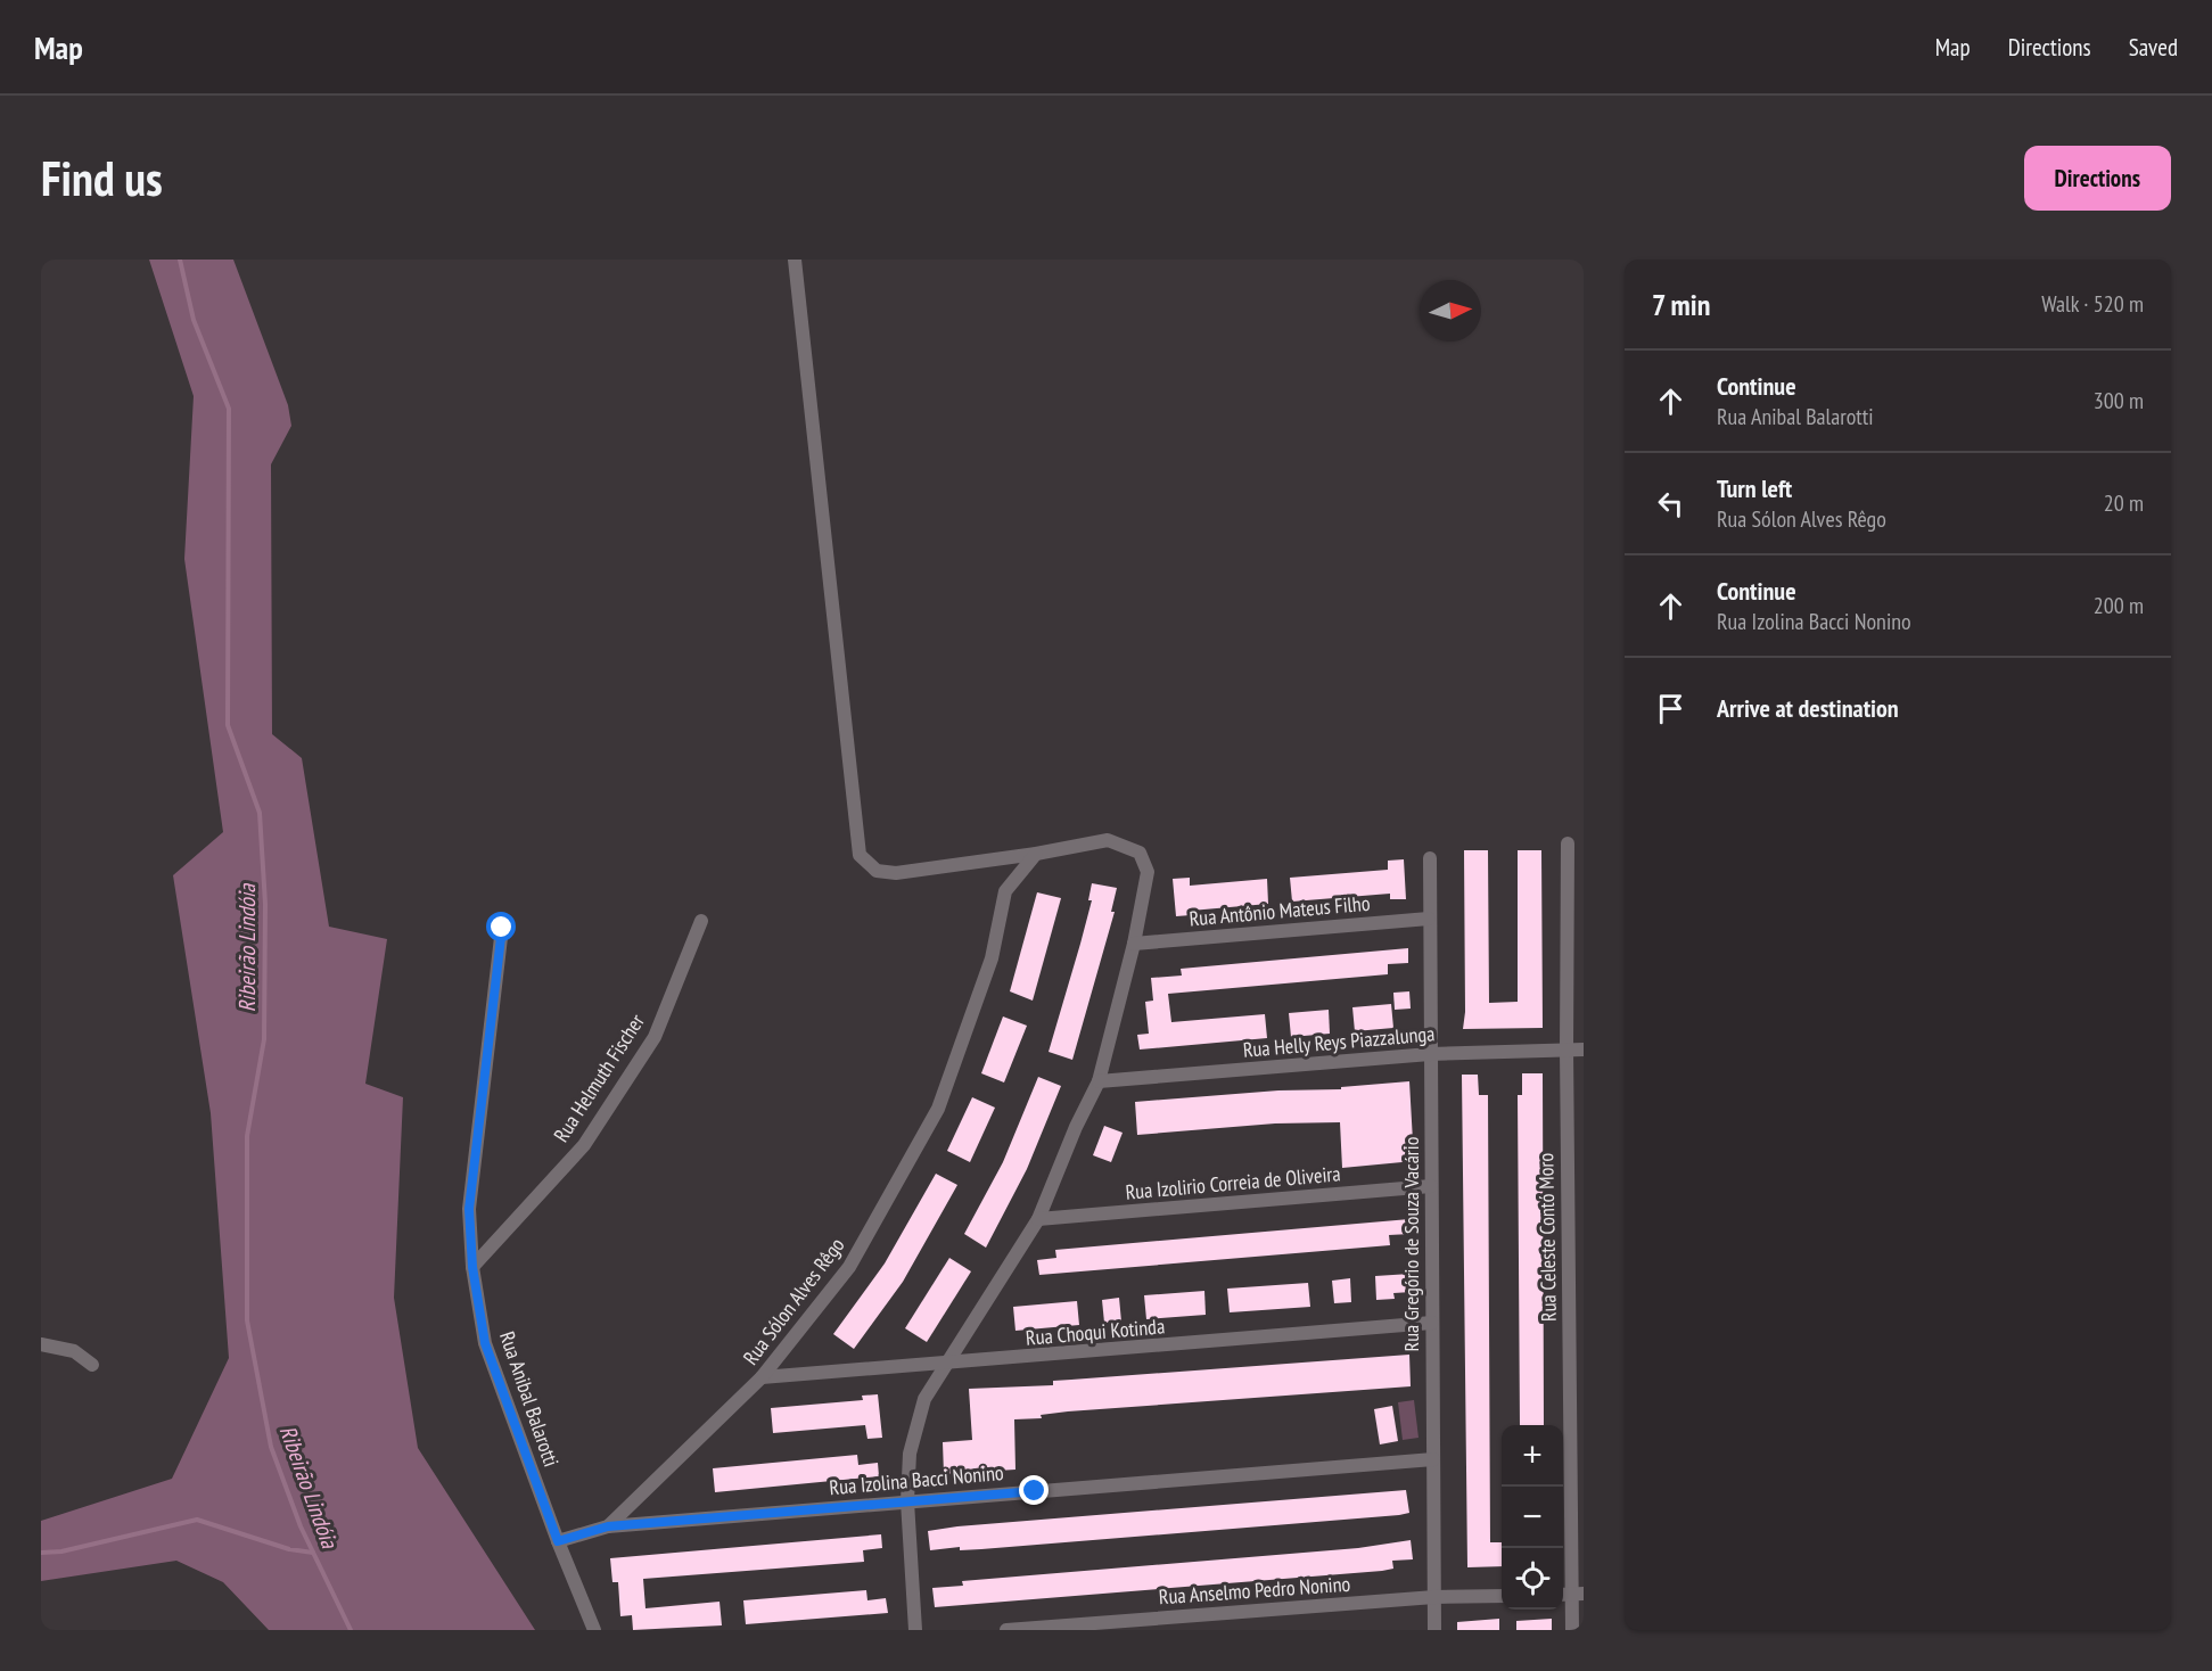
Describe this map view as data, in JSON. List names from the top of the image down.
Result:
{
  "streets": {
    "street": [
      "Rua Antônio Mateus Filho",
      "Rua Helly Reys Piazzalunga",
      "Rua Helmuth Fischer",
      "Rua Izolirio Correia de Oliveira",
      "Rua Celeste Contó Moro",
      "Rua Gregório de Souza Vacário",
      "Rua Sólon Alves Rêgo",
      "Rua Choqui Kotinda",
      "Rua Anibal Balarotti",
      "Rua Izolina Bacci Nonino",
      "Rua Anselmo Pedro Nonino"
    ]
  },
  "crossings": [
    ["Rua Antônio Mateus Filho", "Rua Gregório de Souza Vacário"],
    ["Rua Helly Reys Piazzalunga", "Rua Celeste Contó Moro"],
    ["Rua Helly Reys Piazzalunga", "Rua Gregório de Souza Vacário"],
    ["Rua Helmuth Fischer", "Rua Anibal Balarotti"],
    ["Rua Izolirio Correia de Oliveira", "Rua Gregório de Souza Vacário"],
    ["Rua Gregório de Souza Vacário", "Rua Choqui Kotinda"],
    ["Rua Gregório de Souza Vacário", "Rua Izolina Bacci Nonino"],
    ["Rua Gregório de Souza Vacário", "Rua Anselmo Pedro Nonino"],
    ["Rua Sólon Alves Rêgo", "Rua Choqui Kotinda"],
    ["Rua Sólon Alves Rêgo", "Rua Anibal Balarotti"],
    ["Rua Sólon Alves Rêgo", "Rua Izolina Bacci Nonino"]
  ],
  "water": ["Ribeirão Lindóia"],
  "north": "right",
  "page": {
    "header": "Map",
    "nav": ["Map", "Directions", "Saved"],
    "buttons": "Directions",
    "title": "Find us",
    "heading": ["7 min", "Walk · 520 m"],
    "list": [
      ["Continue", "Rua Anibal Balarotti", "300 m"],
      ["Turn left", "Rua Sólon Alves Rêgo", "20 m"],
      ["Continue", "Rua Izolina Bacci Nonino", "200 m"],
      "Arrive at destination"
    ],
    "map_buttons": ["+", "−"]
  }
}
